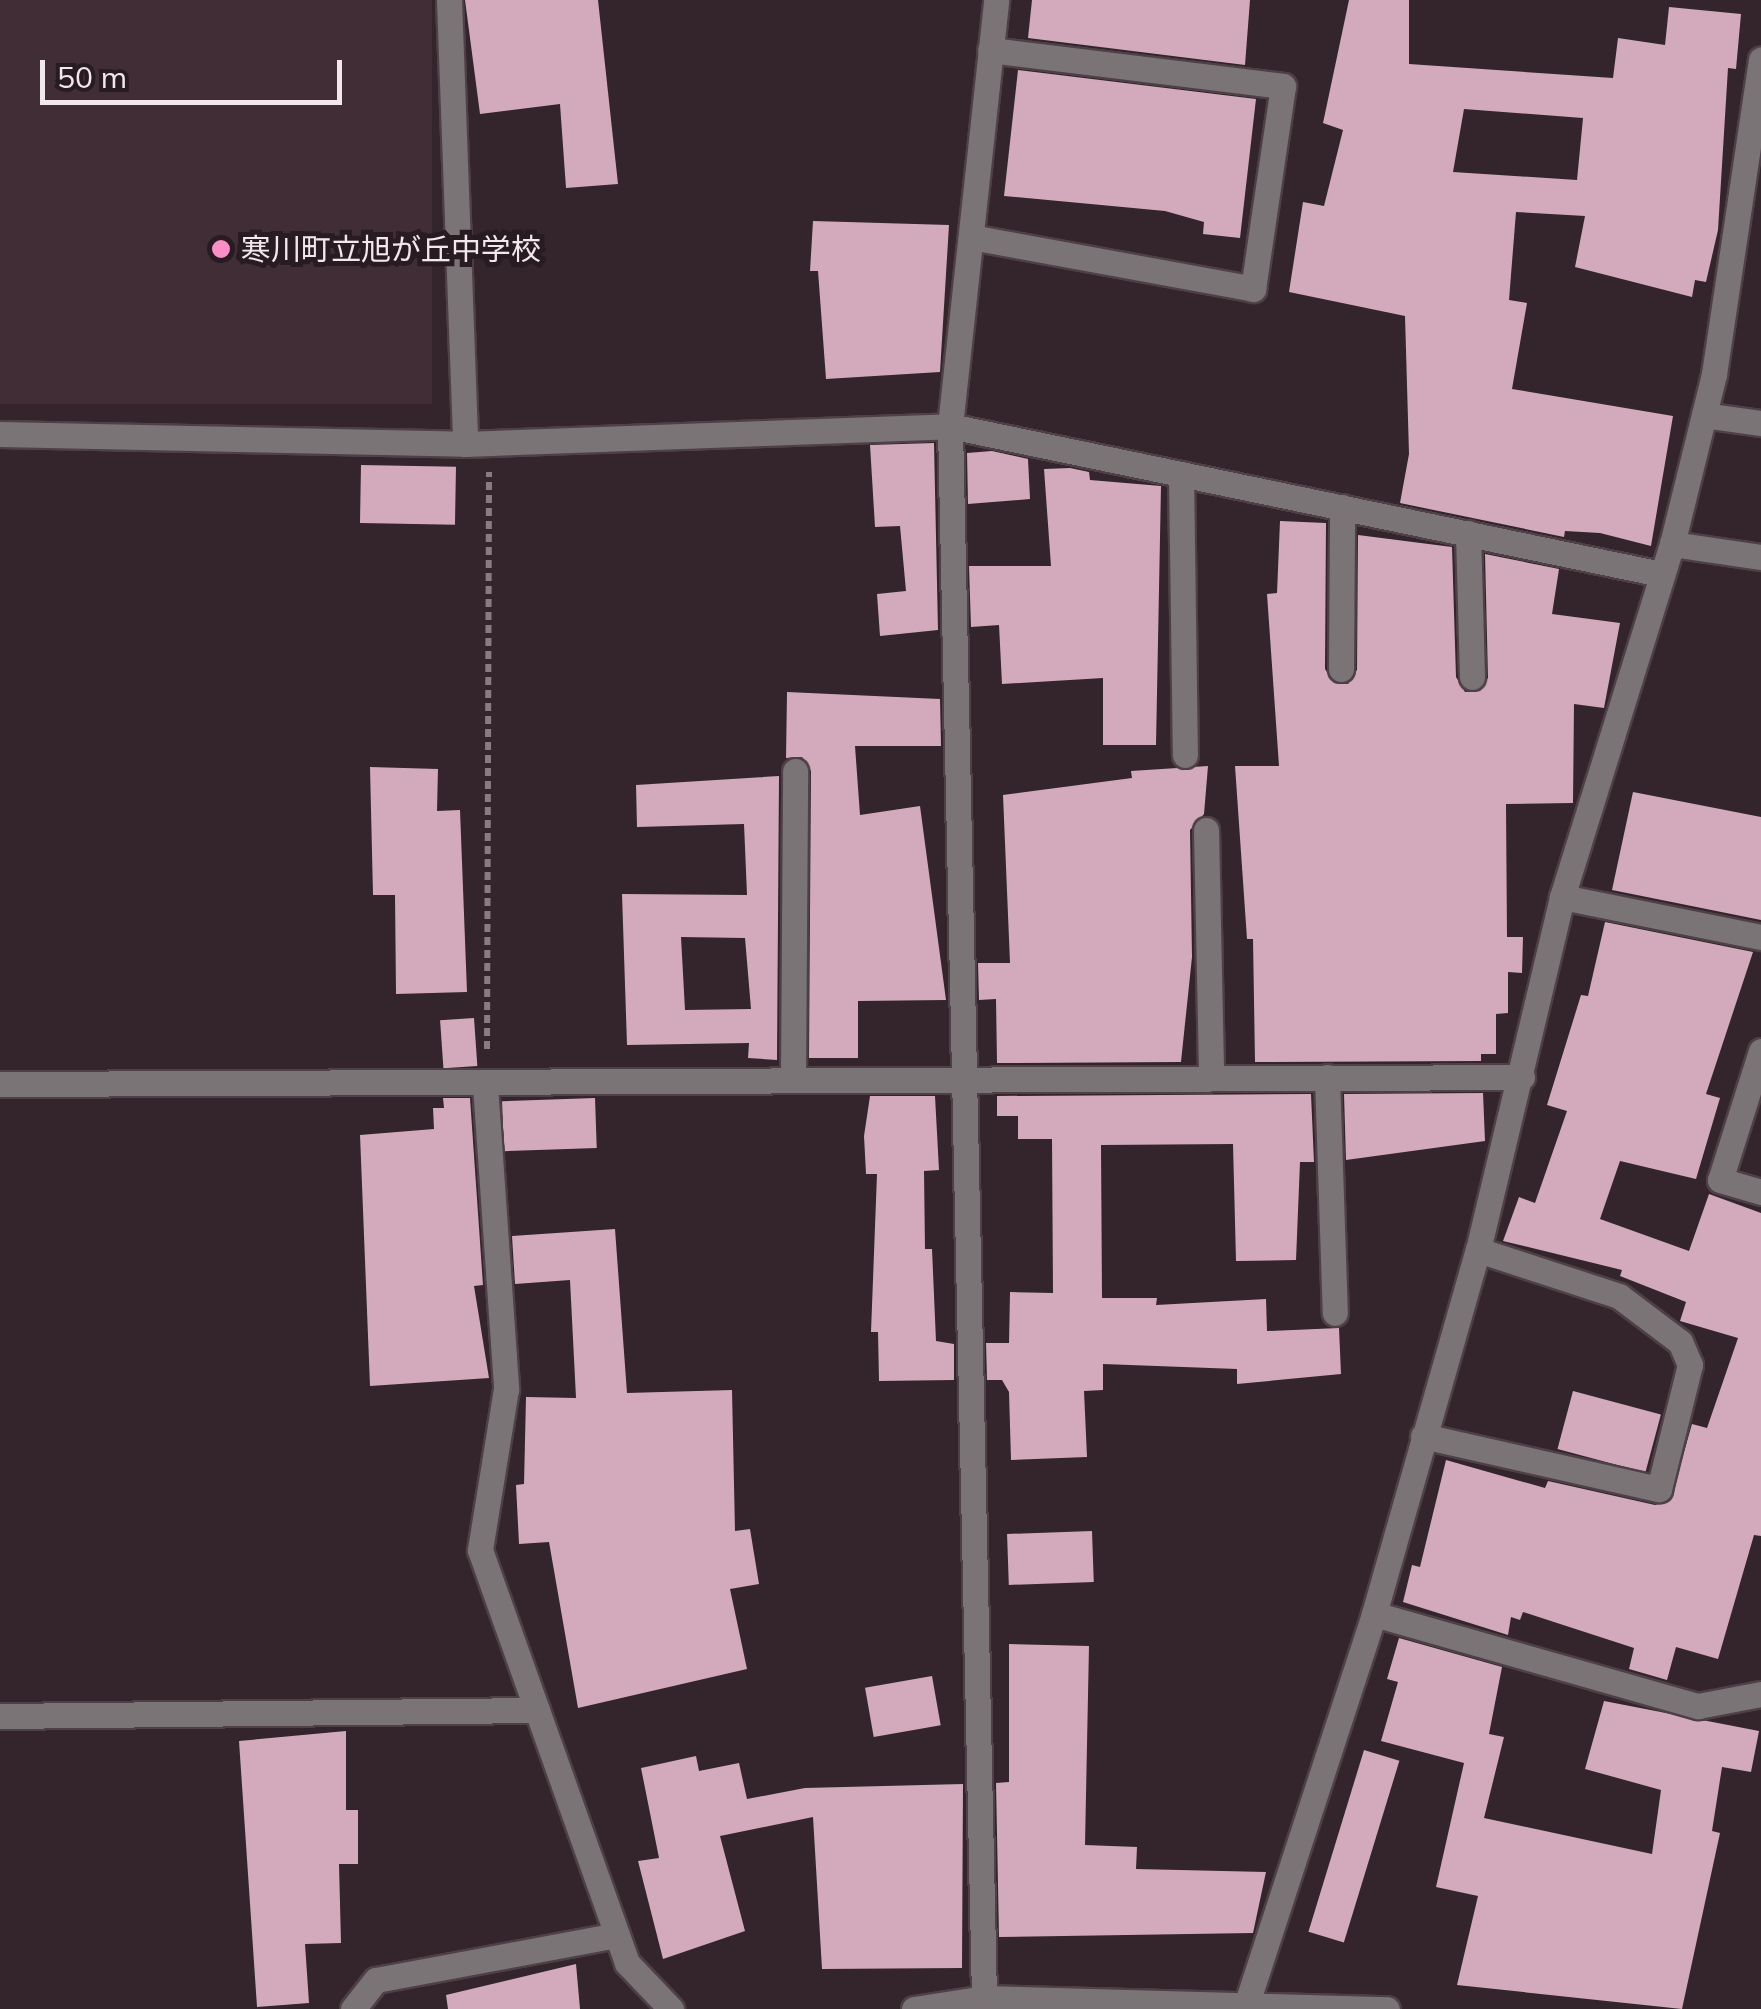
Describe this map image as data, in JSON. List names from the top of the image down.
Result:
{
  "places": ["寒川町立旭が丘中学校"],
  "scale_bar": "50 m"
}
